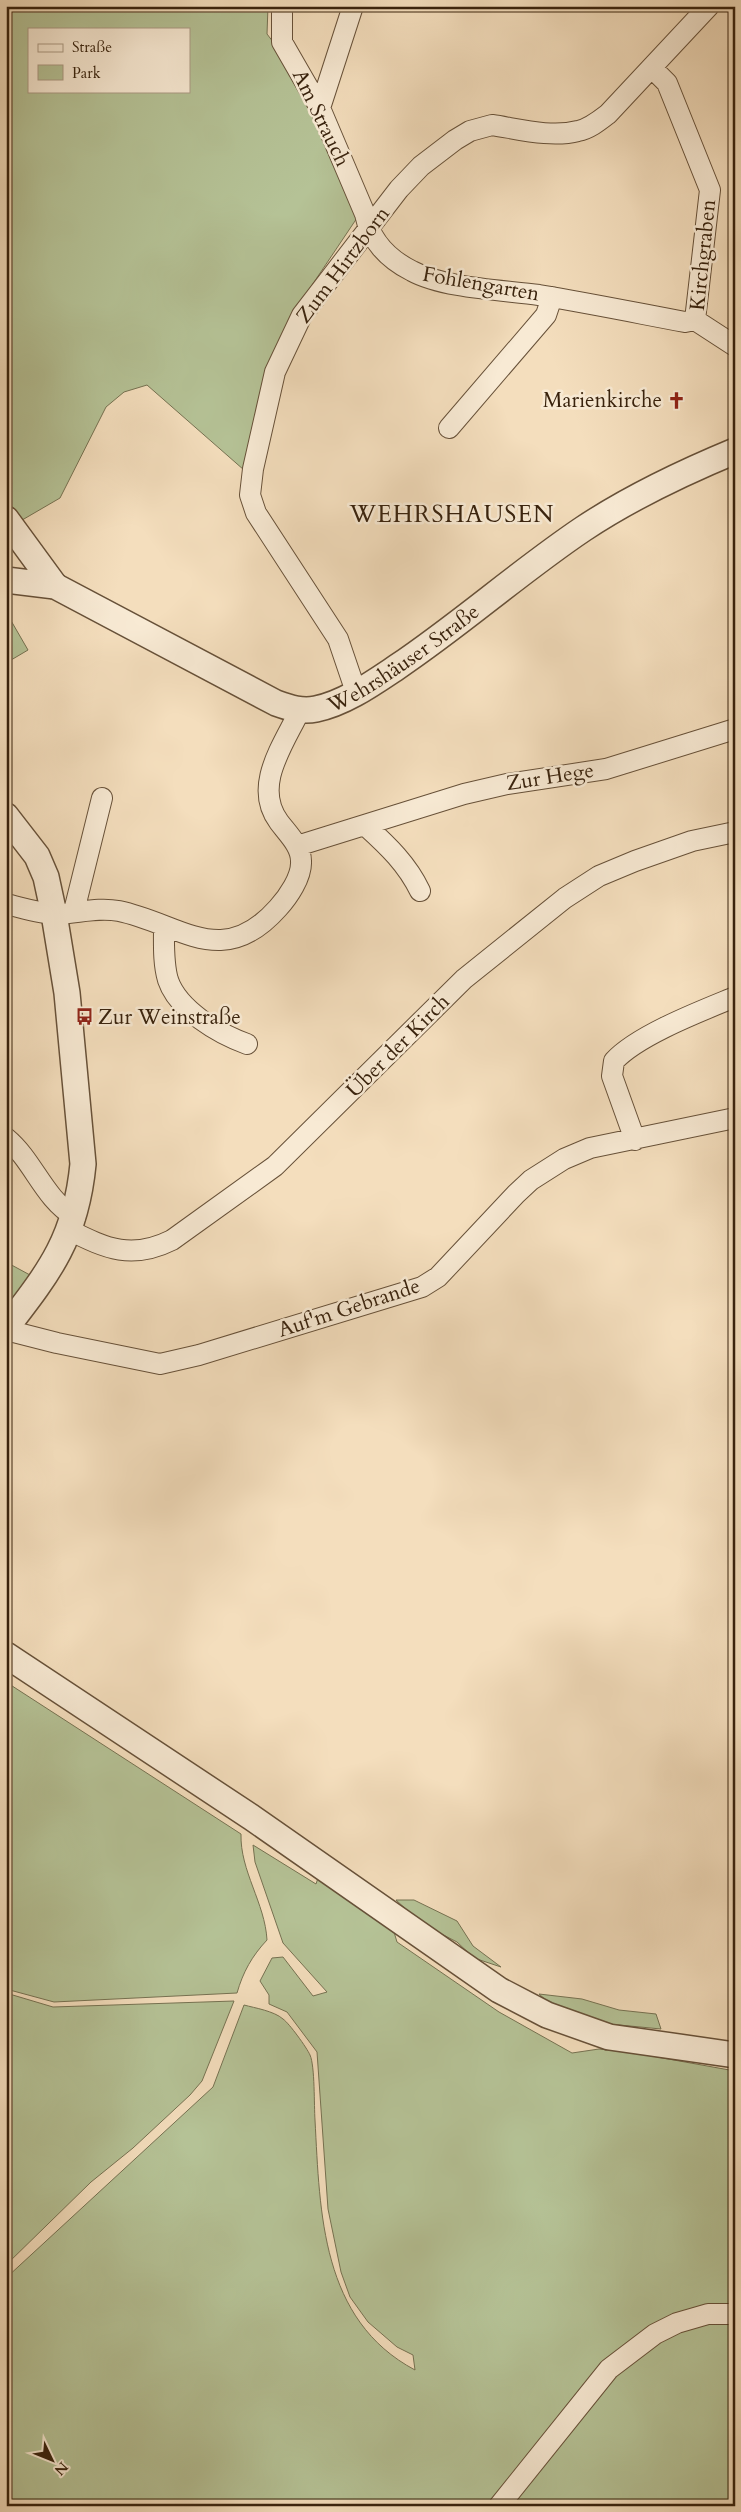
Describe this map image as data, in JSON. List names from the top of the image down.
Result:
{
  "streets": {
    "street": [
      "Am Strauch",
      "Kirchgraben",
      "Zum Hirtzborn",
      "Fohlengarten",
      "Wehrshäuser Straße",
      "Zur Hege",
      "Über der Kirch",
      "Auf'm Gebrande"
    ]
  },
  "crossings": [
    ["Am Strauch", "Zum Hirtzborn"],
    ["Am Strauch", "Fohlengarten"],
    ["Kirchgraben", "Zum Hirtzborn"],
    ["Kirchgraben", "Fohlengarten"],
    ["Zum Hirtzborn", "Fohlengarten"],
    ["Zum Hirtzborn", "Wehrshäuser Straße"]
  ],
  "districts": ["WEHRSHAUSEN"],
  "places": {
    "church": ["Marienkirche"],
    "bus stop": ["Zur Weinstraße"]
  },
  "legend": ["Straße", "Park"],
  "north": "bottom right"
}
